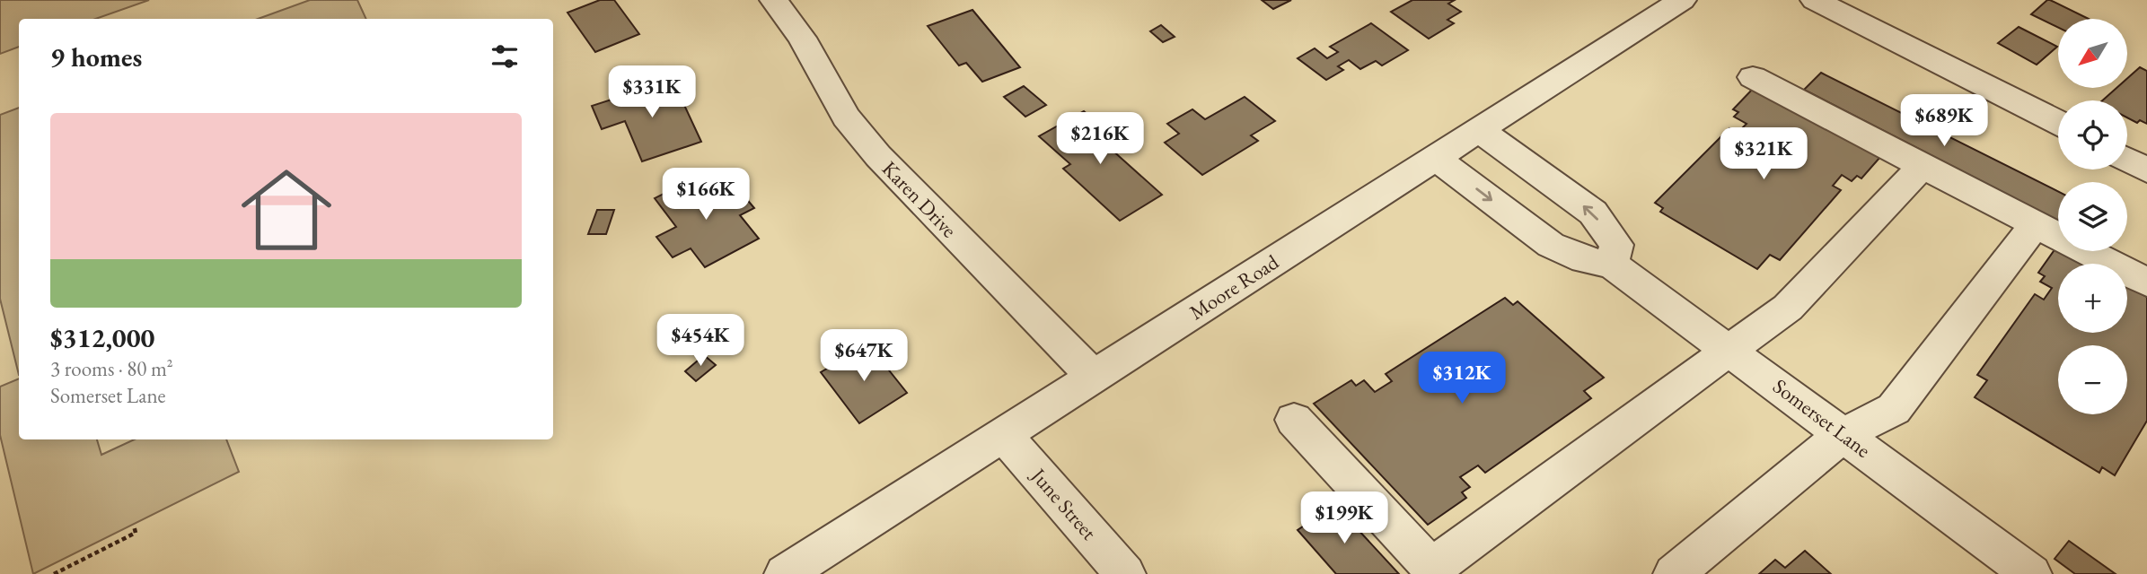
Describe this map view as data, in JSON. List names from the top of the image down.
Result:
{
  "streets": {
    "street": [
      "Karen Drive",
      "Moore Road",
      "Somerset Lane",
      "June Street"
    ]
  },
  "crossings": [
    ["Karen Drive", "Moore Road"],
    ["Moore Road", "Somerset Lane"],
    ["Moore Road", "June Street"]
  ],
  "north": "bottom left",
  "page": {
    "map_buttons": ["+", "−"],
    "heading": "9 homes",
    "price": [
      "$331K",
      "$689K",
      "$216K",
      "$321K",
      "$166K",
      "$454K",
      "$647K",
      "$312K",
      "$199K"
    ],
    "list": [
      {
        "name": "$312,000",
        "note": "3 rooms · 80 m² · Somerset Lane"
      }
    ]
  }
}
